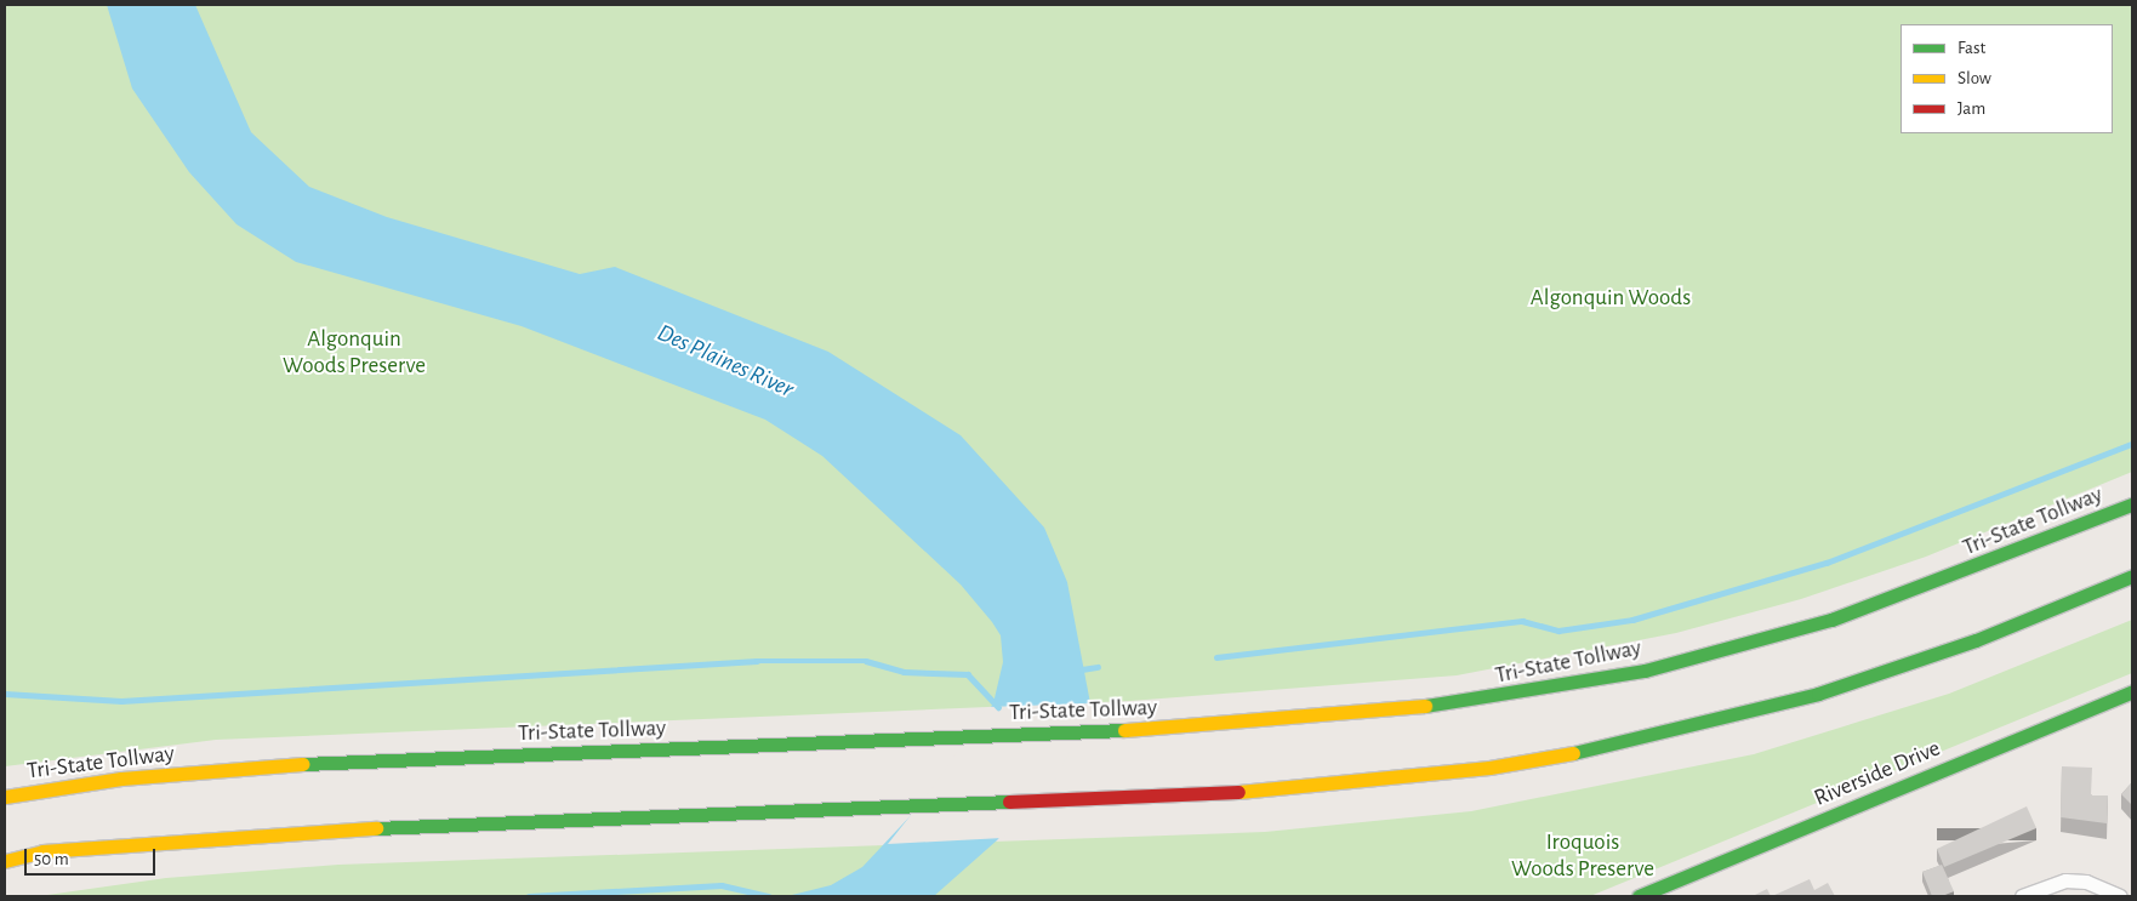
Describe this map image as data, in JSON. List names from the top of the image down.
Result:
{
  "streets": {
    "main road": ["Tri-State Tollway", "Riverside Drive"]
  },
  "water": ["Des Plaines River"],
  "parks": ["Algonquin Woods", "Algonquin Woods Preserve", "Iroquois Woods Preserve"],
  "legend": ["Fast", "Slow", "Jam"],
  "scale_bar": "50 m"
}
